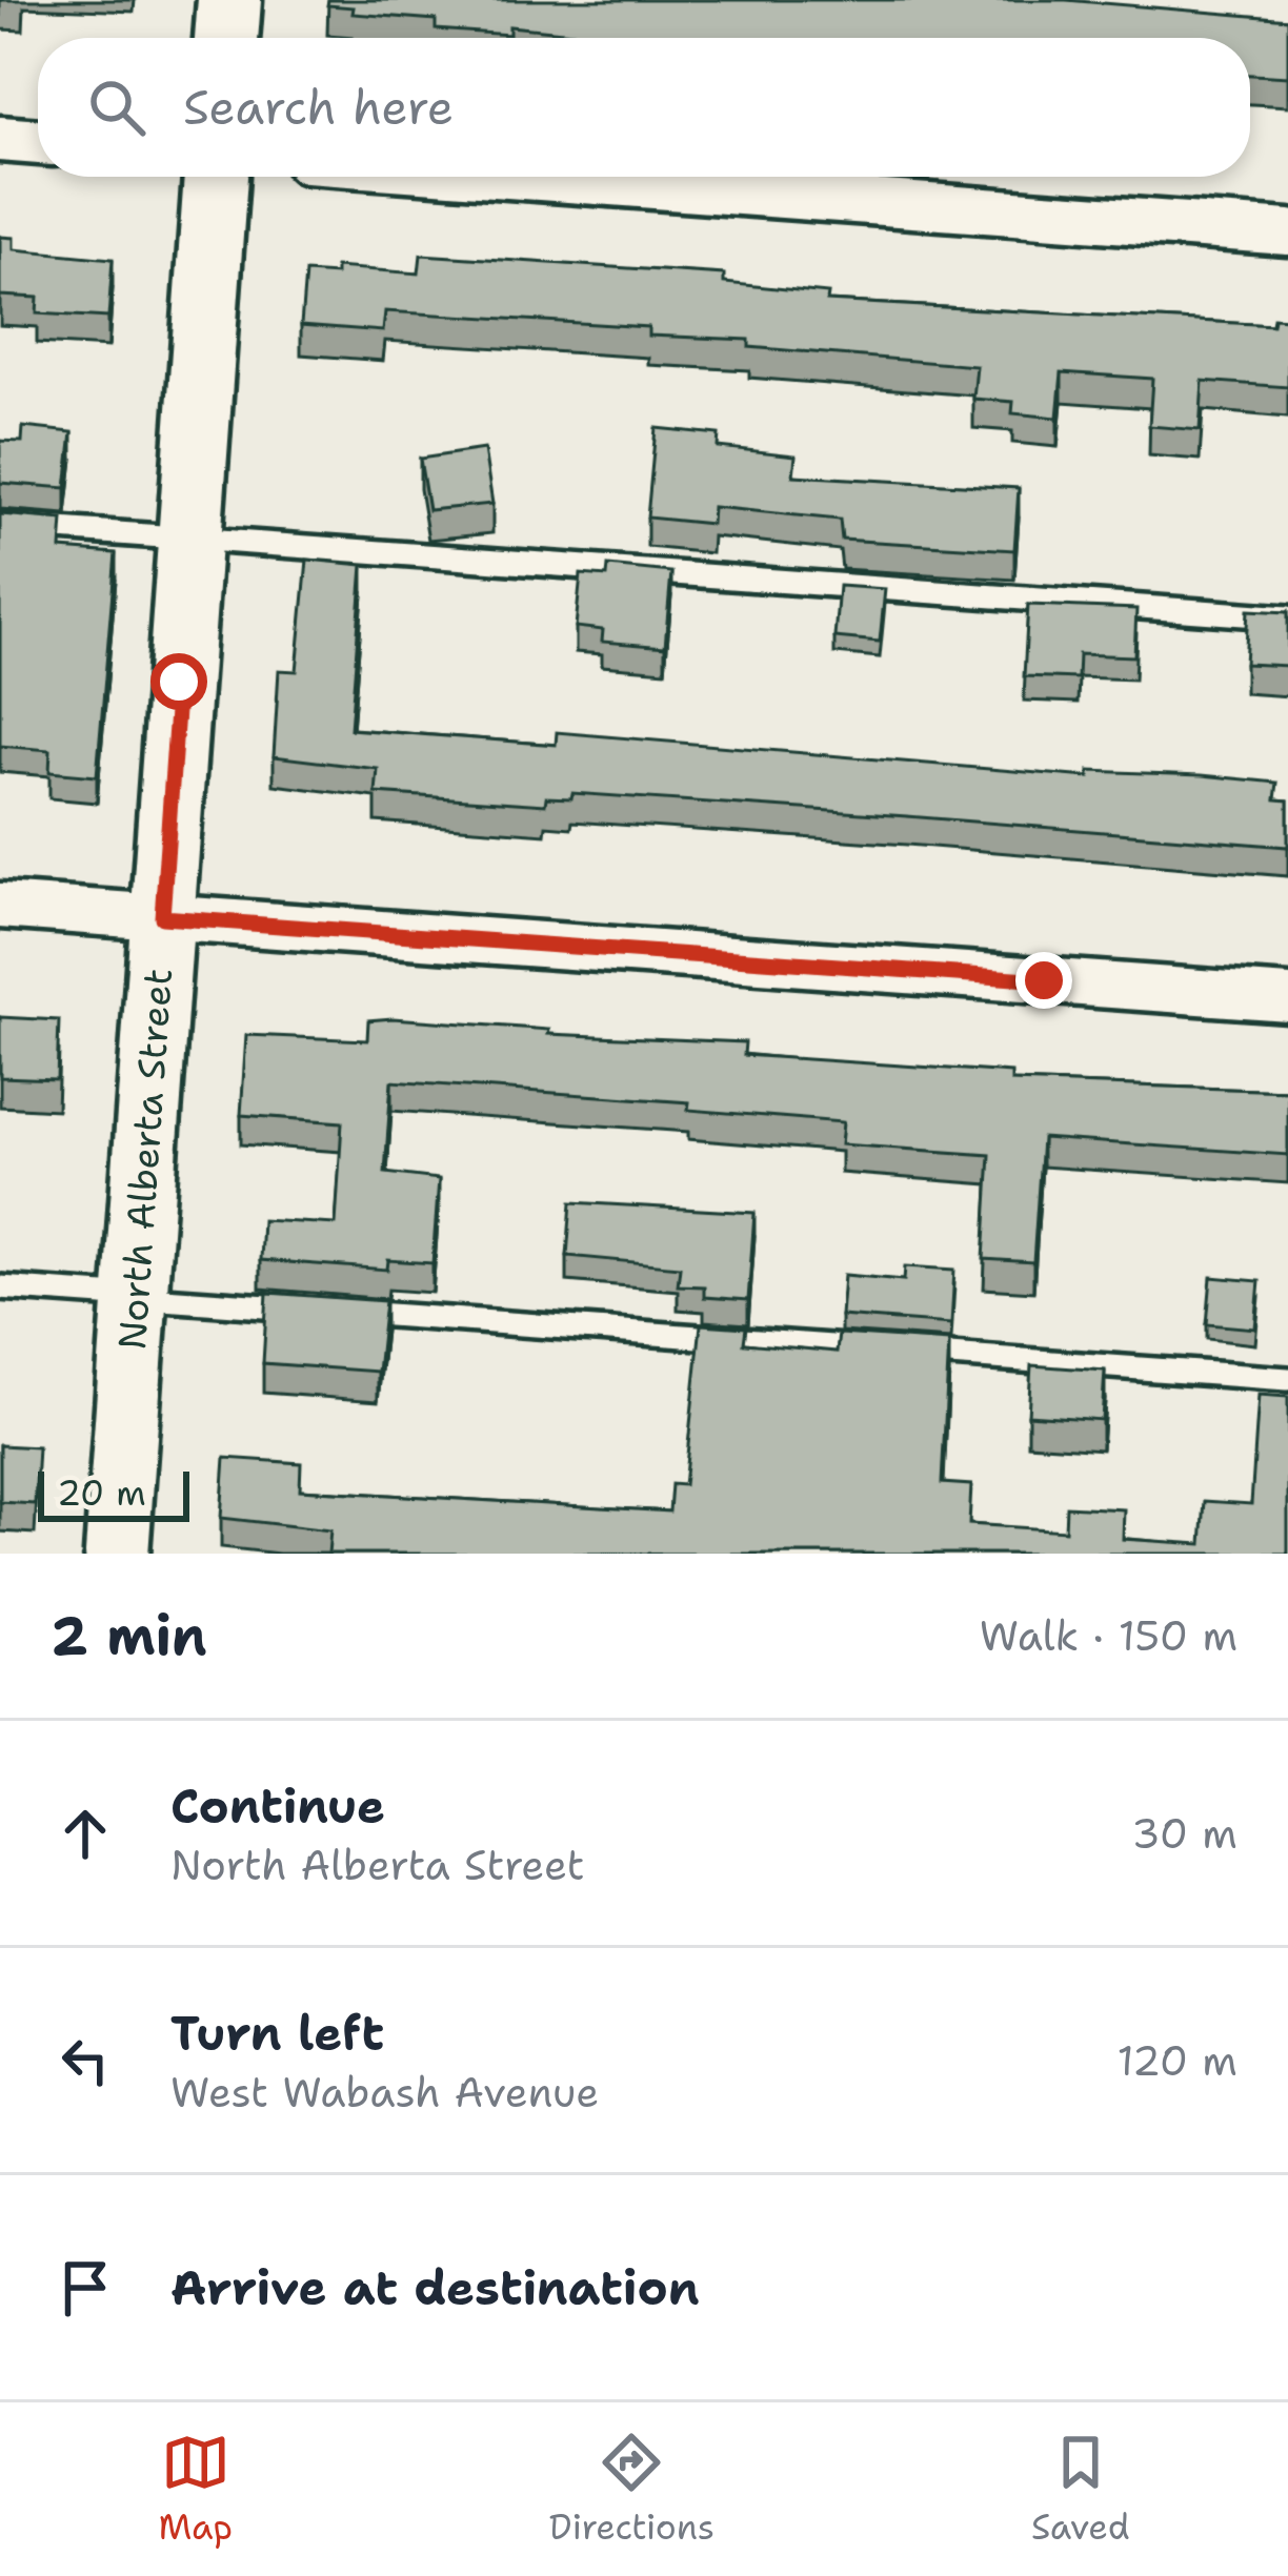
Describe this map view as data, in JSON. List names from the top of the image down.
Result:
{
  "streets": {
    "main road": ["North Alberta Street"]
  },
  "scale_bar": "20 m",
  "page": {
    "search": "Search here",
    "scale": "20 m",
    "heading": ["2 min", "Walk · 150 m"],
    "list": [
      ["Continue", "North Alberta Street", "30 m"],
      ["Turn left", "West Wabash Avenue", "120 m"],
      "Arrive at destination"
    ],
    "nav": ["Map", "Directions", "Saved"]
  }
}
